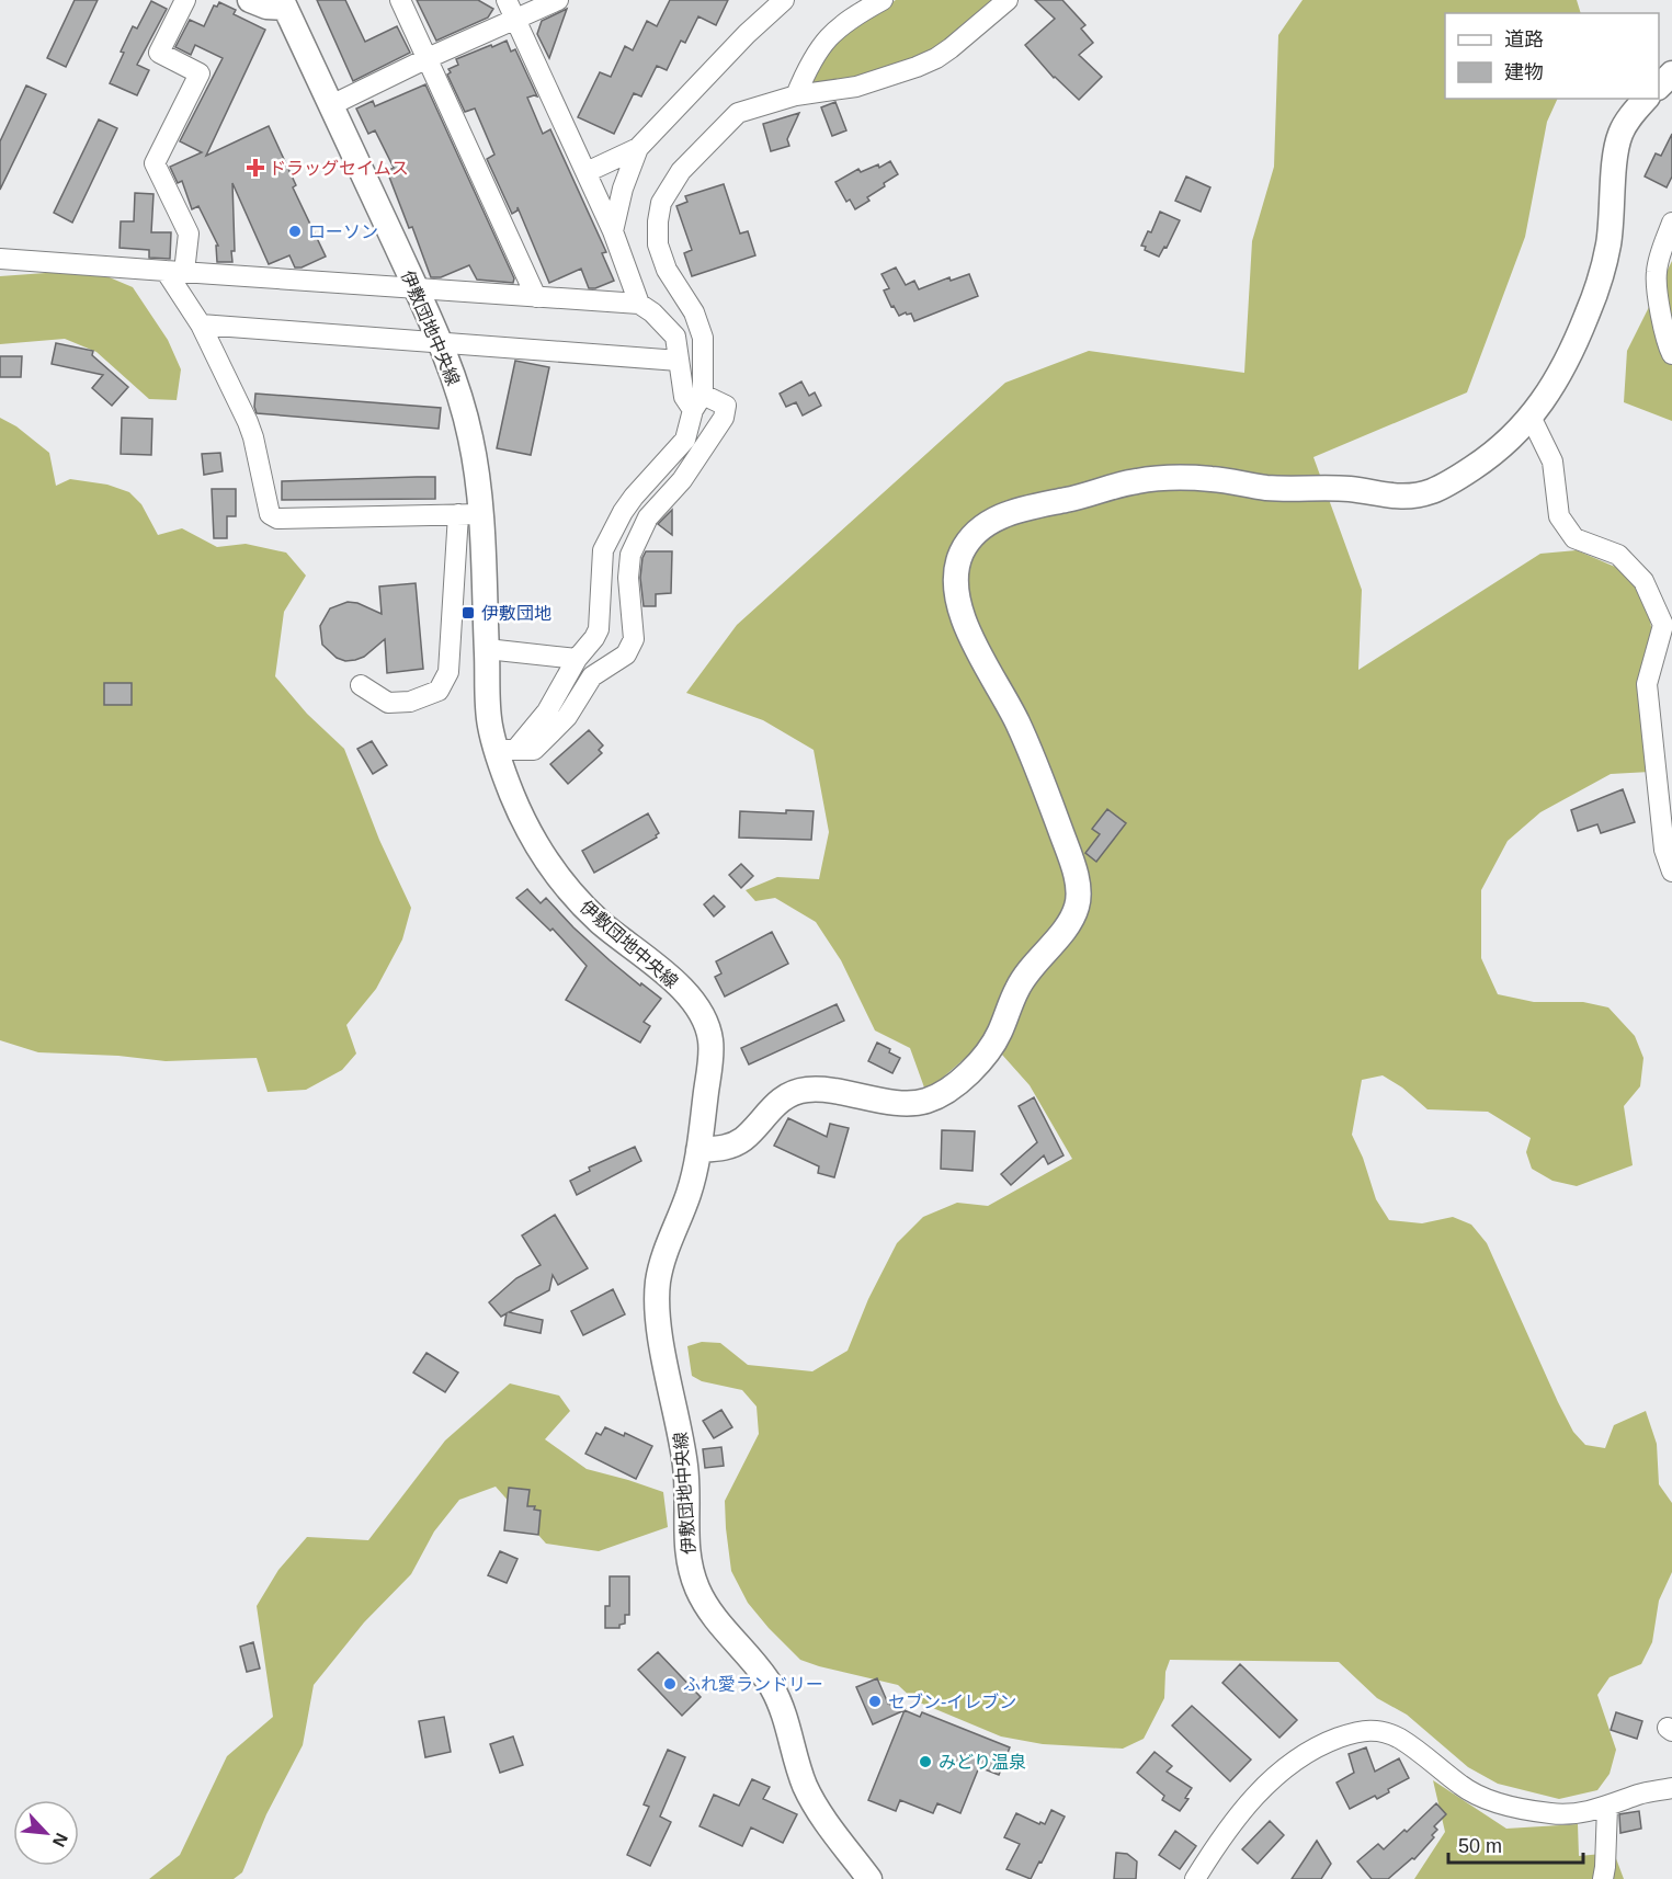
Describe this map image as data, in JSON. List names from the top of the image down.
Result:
{
  "streets": {
    "street": ["伊敷団地中央線"]
  },
  "places": {
    "health": ["ドラッグセイムス"],
    "other": [
      "ローソン",
      "ふれ愛ランドリー",
      "セブン-イレブン",
      "みどり温泉"
    ],
    "transit": ["伊敷団地"]
  },
  "legend": ["道路", "建物"],
  "scale_bar": "50 m",
  "north": "bottom right"
}
